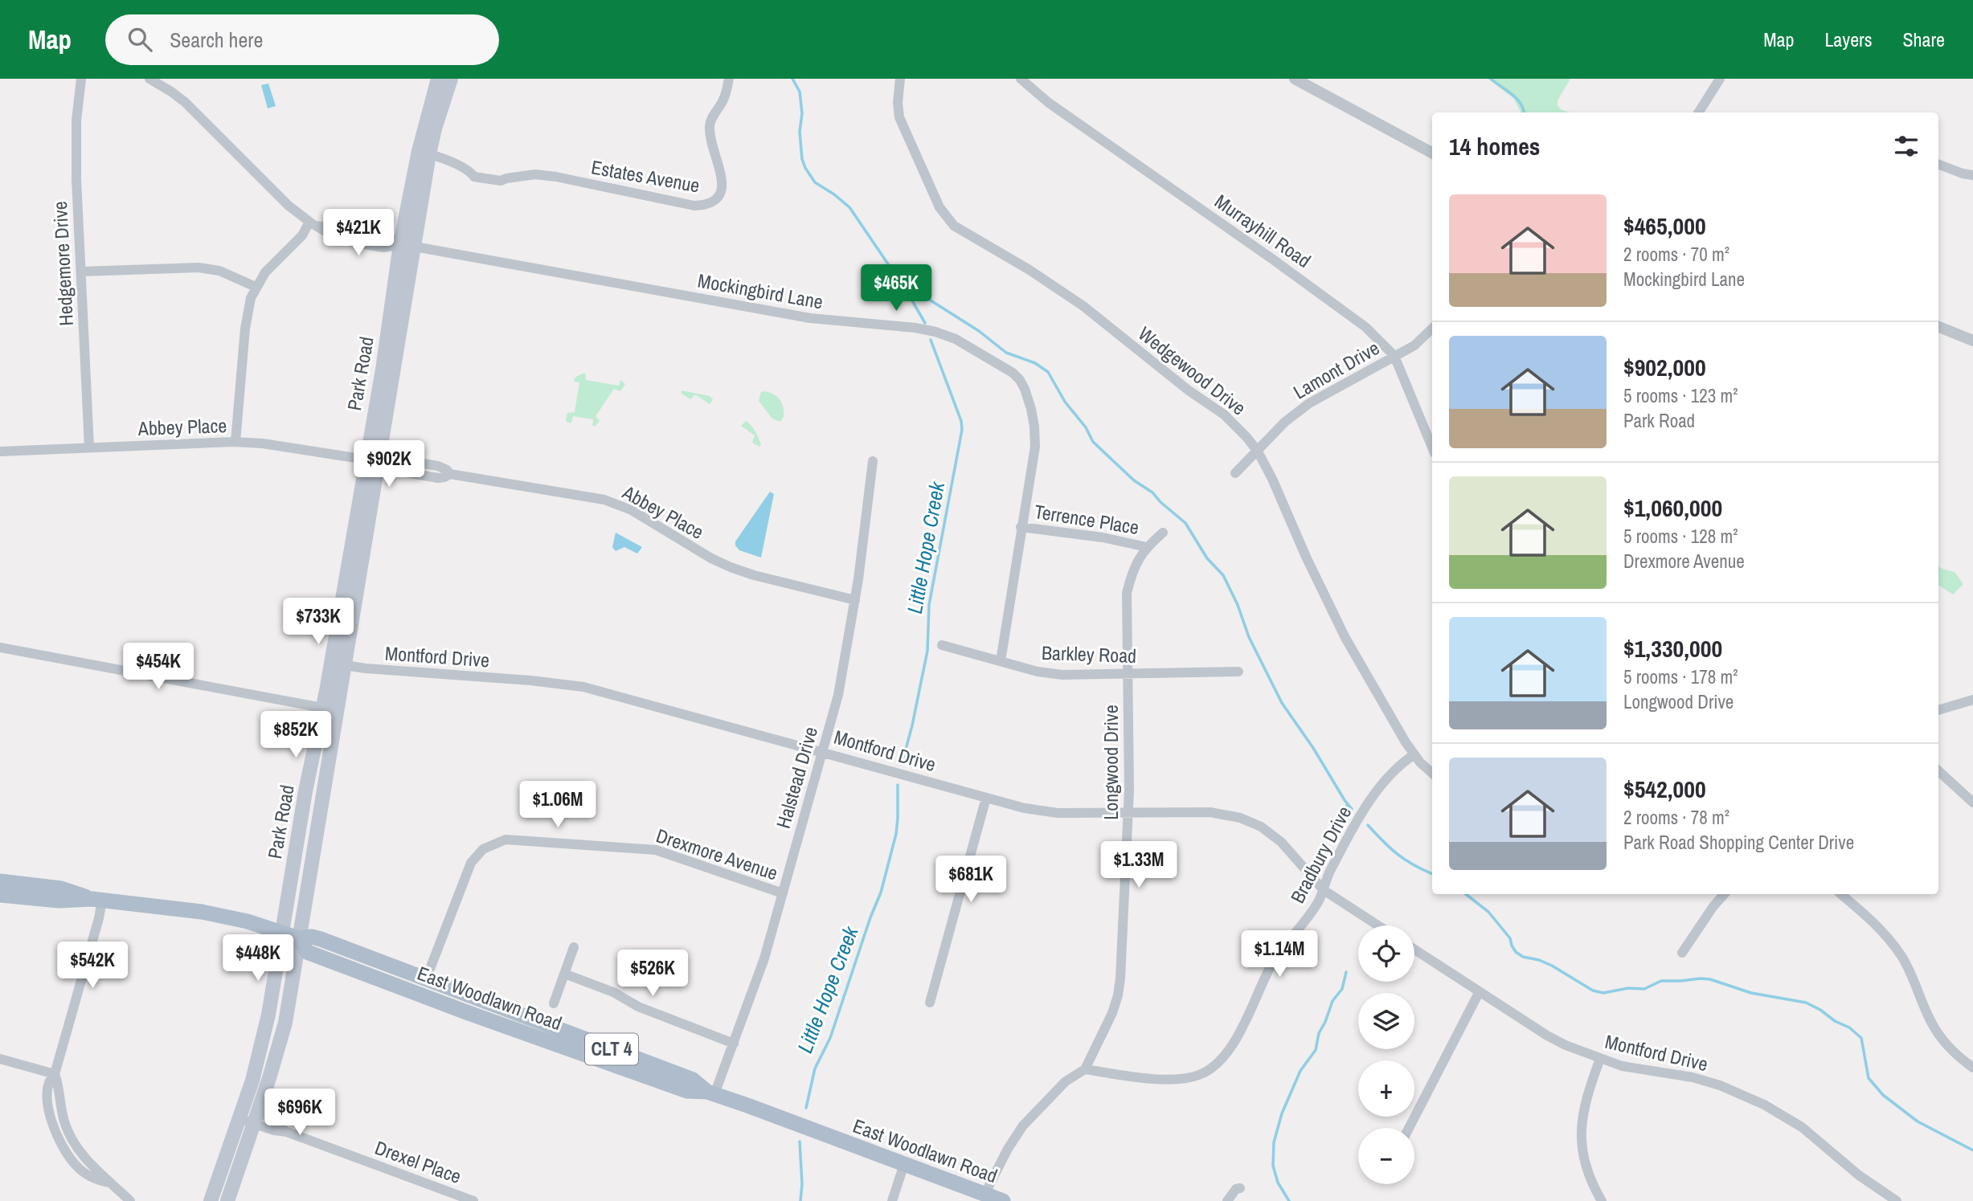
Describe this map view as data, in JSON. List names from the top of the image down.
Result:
{
  "streets": {
    "main road": ["Park Road", "East Woodlawn Road", "CLT 4"],
    "street": [
      "Estates Avenue",
      "Murrayhill Road",
      "Hedgemore Drive",
      "Mockingbird Lane",
      "Lamont Drive",
      "Wedgewood Drive",
      "Abbey Place",
      "Terrence Place",
      "Barkley Road",
      "Montford Drive",
      "Longwood Drive",
      "Halstead Drive",
      "Drexmore Avenue",
      "Bradbury Drive",
      "Drexel Place"
    ]
  },
  "crossings": [
    ["Estates Avenue", "Park Road"],
    ["Murrayhill Road", "Lamont Drive"],
    ["Hedgemore Drive", "Abbey Place"],
    ["Mockingbird Lane", "Park Road"],
    ["Mockingbird Lane", "Terrence Place"],
    ["Mockingbird Lane", "Barkley Road"],
    ["Lamont Drive", "Wedgewood Drive"],
    ["Wedgewood Drive", "Bradbury Drive"],
    ["Park Road", "Abbey Place"],
    ["Park Road", "Montford Drive"],
    ["Park Road", "East Woodlawn Road"],
    ["Park Road", "Drexel Place"],
    ["Abbey Place", "Halstead Drive"],
    ["Terrence Place", "Longwood Drive"],
    ["Barkley Road", "Longwood Drive"],
    ["Montford Drive", "Longwood Drive"],
    ["Montford Drive", "Halstead Drive"],
    ["Montford Drive", "Bradbury Drive"],
    ["Longwood Drive", "Bradbury Drive"],
    ["Longwood Drive", "East Woodlawn Road"],
    ["Halstead Drive", "Drexmore Avenue"],
    ["Halstead Drive", "East Woodlawn Road"],
    ["Drexmore Avenue", "East Woodlawn Road"]
  ],
  "water": ["Little Hope Creek"],
  "page": {
    "header": "Map",
    "search": "Search here",
    "nav": ["Map", "Layers", "Share"],
    "heading": "14 homes",
    "list": [
      {
        "name": "$465,000",
        "note": "2 rooms · 70 m² · Mockingbird Lane"
      },
      {
        "name": "$902,000",
        "note": "5 rooms · 123 m² · Park Road"
      },
      {
        "name": "$1,060,000",
        "note": "5 rooms · 128 m² · Drexmore Avenue"
      },
      {
        "name": "$1,330,000",
        "note": "5 rooms · 178 m² · Longwood Drive"
      },
      {
        "name": "$542,000",
        "note": "2 rooms · 78 m² · Park Road Shopping Center Drive"
      }
    ],
    "price": [
      "$421K",
      "$465K",
      "$902K",
      "$733K",
      "$454K",
      "$852K",
      "$1.06M",
      "$1.33M",
      "$681K",
      "$1.14M",
      "$448K",
      "$542K",
      "$526K",
      "$696K"
    ],
    "map_buttons": ["+", "−"]
  }
}
